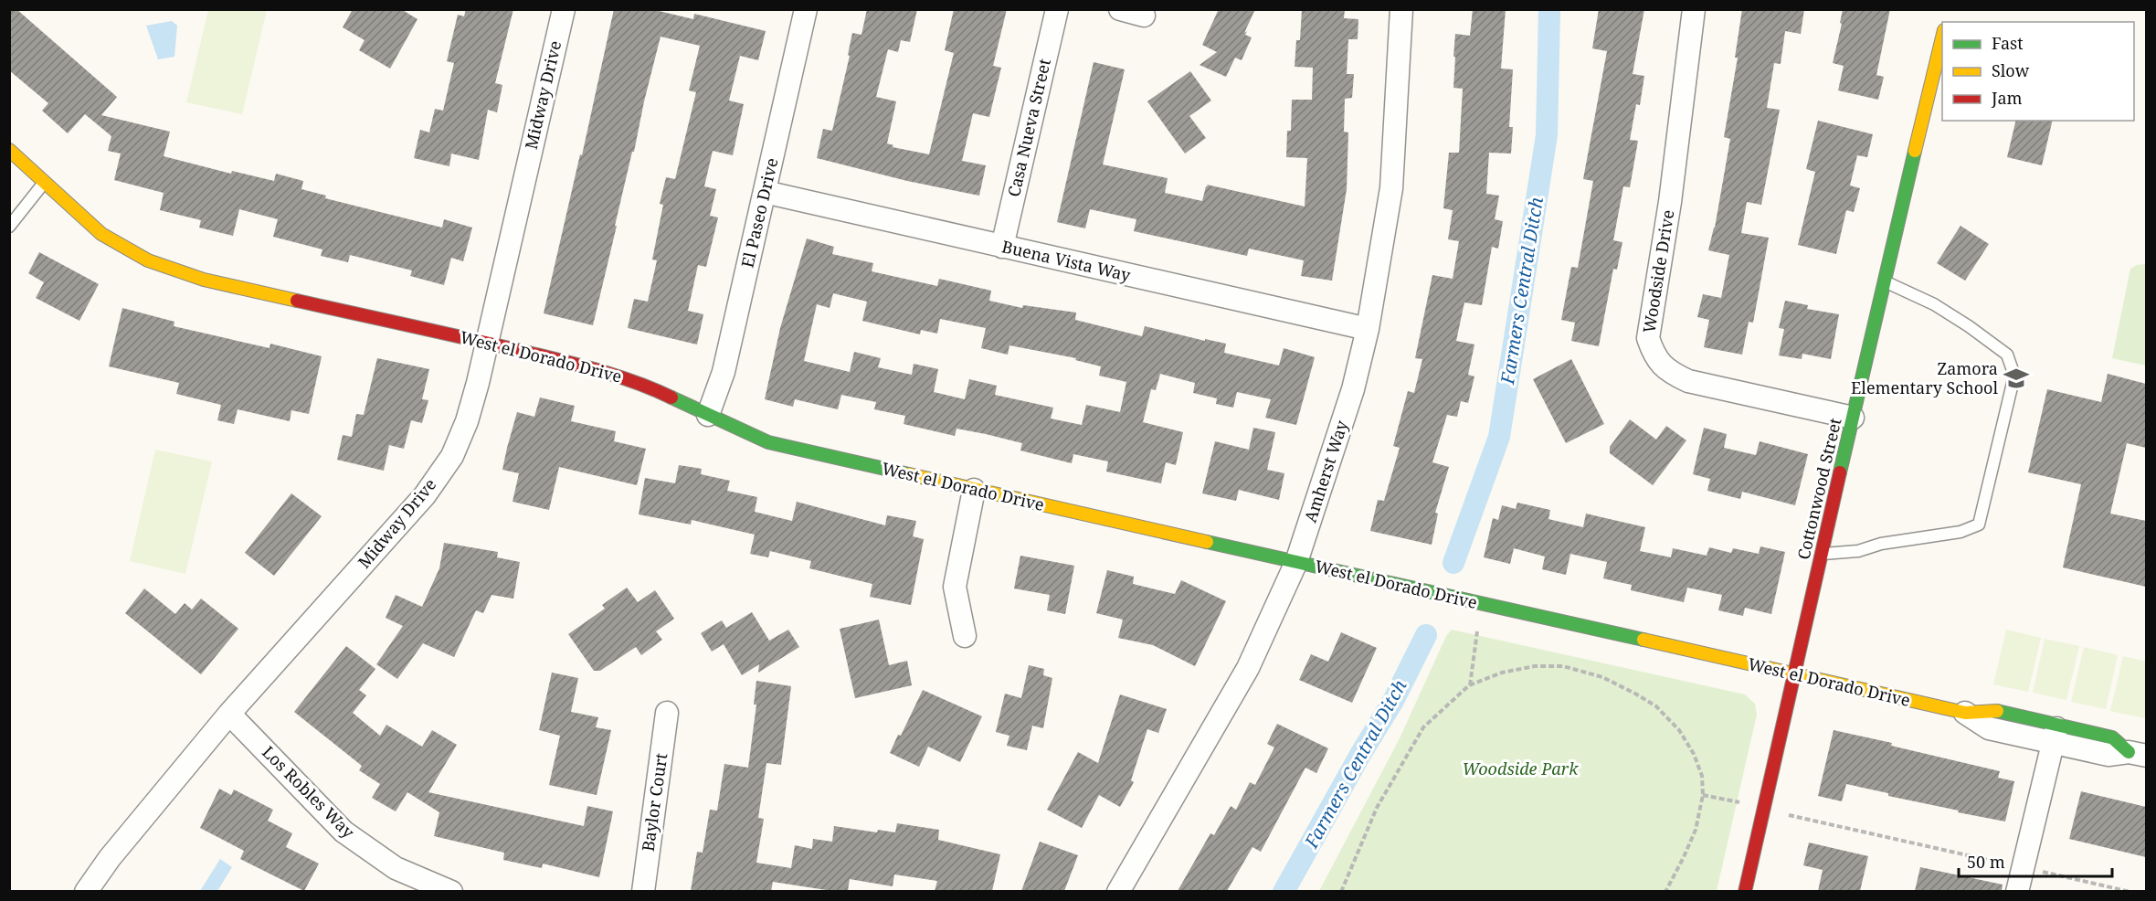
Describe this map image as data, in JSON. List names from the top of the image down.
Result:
{
  "streets": {
    "street": [
      "Midway Drive",
      "Casa Nueva Street",
      "El Paseo Drive",
      "Buena Vista Way",
      "Woodside Drive",
      "West el Dorado Drive",
      "Amherst Way",
      "Cottonwood Street",
      "Los Robles Way",
      "Baylor Court"
    ]
  },
  "crossings": [
    ["Midway Drive", "West el Dorado Drive"],
    ["Midway Drive", "Los Robles Way"],
    ["Casa Nueva Street", "Buena Vista Way"],
    ["El Paseo Drive", "Buena Vista Way"],
    ["El Paseo Drive", "West el Dorado Drive"],
    ["Buena Vista Way", "Amherst Way"],
    ["Woodside Drive", "Cottonwood Street"],
    ["West el Dorado Drive", "Amherst Way"],
    ["West el Dorado Drive", "Cottonwood Street"]
  ],
  "water": ["Farmers Central Ditch"],
  "parks": ["Woodside Park"],
  "places": {
    "school or university": ["Zamora Elementary School"]
  },
  "legend": ["Fast", "Slow", "Jam"],
  "scale_bar": "50 m"
}
